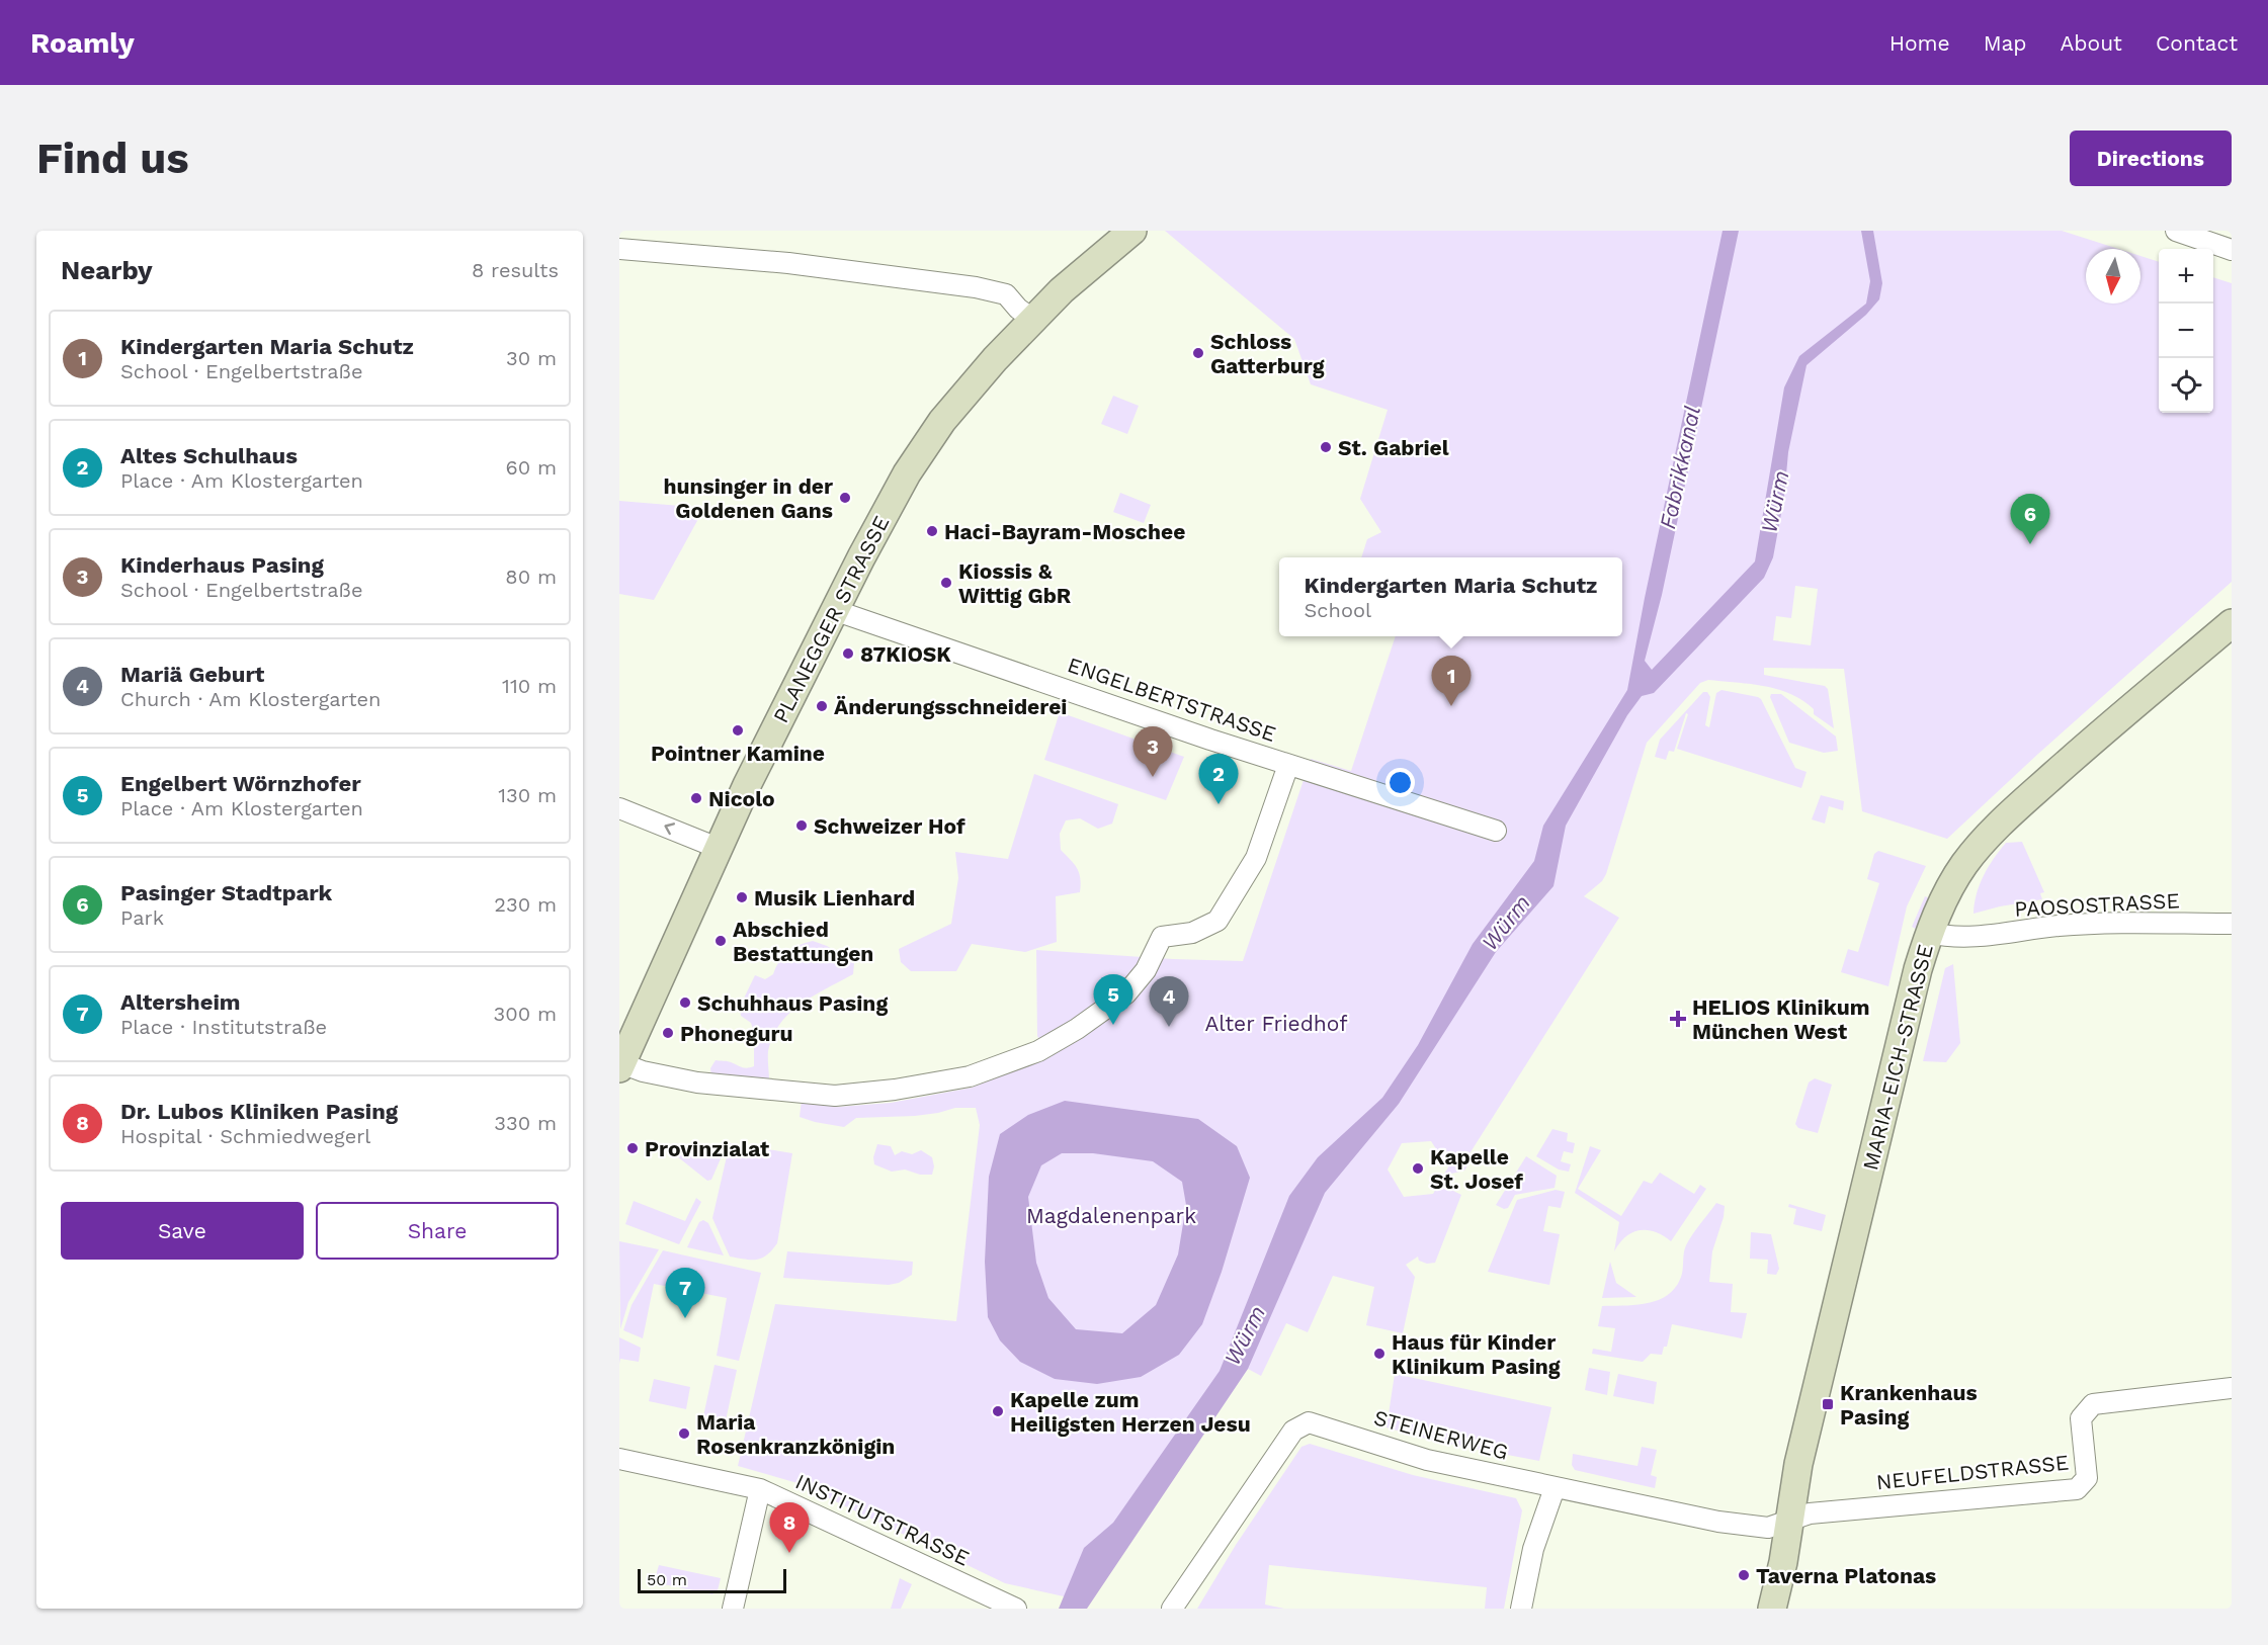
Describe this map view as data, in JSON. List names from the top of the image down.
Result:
{
  "streets": {
    "street": [
      "PLANEGGER STRASSE",
      "ENGELBERTSTRASSE",
      "PAOSOSTRASSE",
      "MARIA-EICH-STRASSE",
      "STEINERWEG",
      "NEUFELDSTRASSE",
      "INSTITUTSTRASSE"
    ]
  },
  "crossings": [
    ["PLANEGGER STRASSE", "ENGELBERTSTRASSE"],
    ["PAOSOSTRASSE", "MARIA-EICH-STRASSE"],
    ["MARIA-EICH-STRASSE", "STEINERWEG"],
    ["MARIA-EICH-STRASSE", "NEUFELDSTRASSE"],
    ["STEINERWEG", "NEUFELDSTRASSE"]
  ],
  "water": ["Fabrikkanal", "Würm"],
  "parks": ["Alter Friedhof", "Magdalenenpark"],
  "places": {
    "other": [
      "Schloss Gatterburg",
      "St. Gabriel",
      "hunsinger in der Goldenen Gans",
      "Haci-Bayram-Moschee",
      "Kiossis & Wittig GbR",
      "87KIOSK",
      "Änderungsschneiderei",
      "Pointner Kamine",
      "Nicolo",
      "Schweizer Hof",
      "Musik Lienhard",
      "Abschied Bestattungen",
      "Schuhhaus Pasing",
      "Phoneguru",
      "Provinzialat",
      "Kapelle St. Josef",
      "Haus für Kinder Klinikum Pasing",
      "Kapelle zum Heiligsten Herzen Jesu",
      "Maria Rosenkranzkönigin",
      "Taverna Platonas"
    ],
    "health": ["HELIOS Klinikum München West"],
    "transit": ["Krankenhaus Pasing"]
  },
  "scale_bar": "50 m",
  "north": "bottom",
  "page": {
    "header": "Roamly",
    "nav": [
      "Home",
      "Map",
      "About",
      "Contact"
    ],
    "buttons": [
      "Directions",
      ["Save", "Share"]
    ],
    "title": "Find us",
    "heading": ["Nearby", "8 results"],
    "map_buttons": ["+", "−"],
    "list": [
      {
        "mark": "1",
        "name": "Kindergarten Maria Schutz",
        "note": "School · Engelbertstraße",
        "value": "30 m"
      },
      {
        "mark": "2",
        "name": "Altes Schulhaus",
        "note": "Place · Am Klostergarten",
        "value": "60 m"
      },
      {
        "mark": "3",
        "name": "Kinderhaus Pasing",
        "note": "School · Engelbertstraße",
        "value": "80 m"
      },
      {
        "mark": "4",
        "name": "Mariä Geburt",
        "note": "Church · Am Klostergarten",
        "value": "110 m"
      },
      {
        "mark": "5",
        "name": "Engelbert Wörnzhofer",
        "note": "Place · Am Klostergarten",
        "value": "130 m"
      },
      {
        "mark": "6",
        "name": "Pasinger Stadtpark",
        "note": "Park",
        "value": "230 m"
      },
      {
        "mark": "7",
        "name": "Altersheim",
        "note": "Place · Institutstraße",
        "value": "300 m"
      },
      {
        "mark": "8",
        "name": "Dr. Lubos Kliniken Pasing",
        "note": "Hospital · Schmiedwegerl",
        "value": "330 m"
      }
    ],
    "pins": [
      "6",
      "1",
      "3",
      "2",
      "5",
      "4",
      "7",
      "8"
    ],
    "popup": ["Kindergarten Maria Schutz", "School"],
    "scale": "50 m"
  }
}
